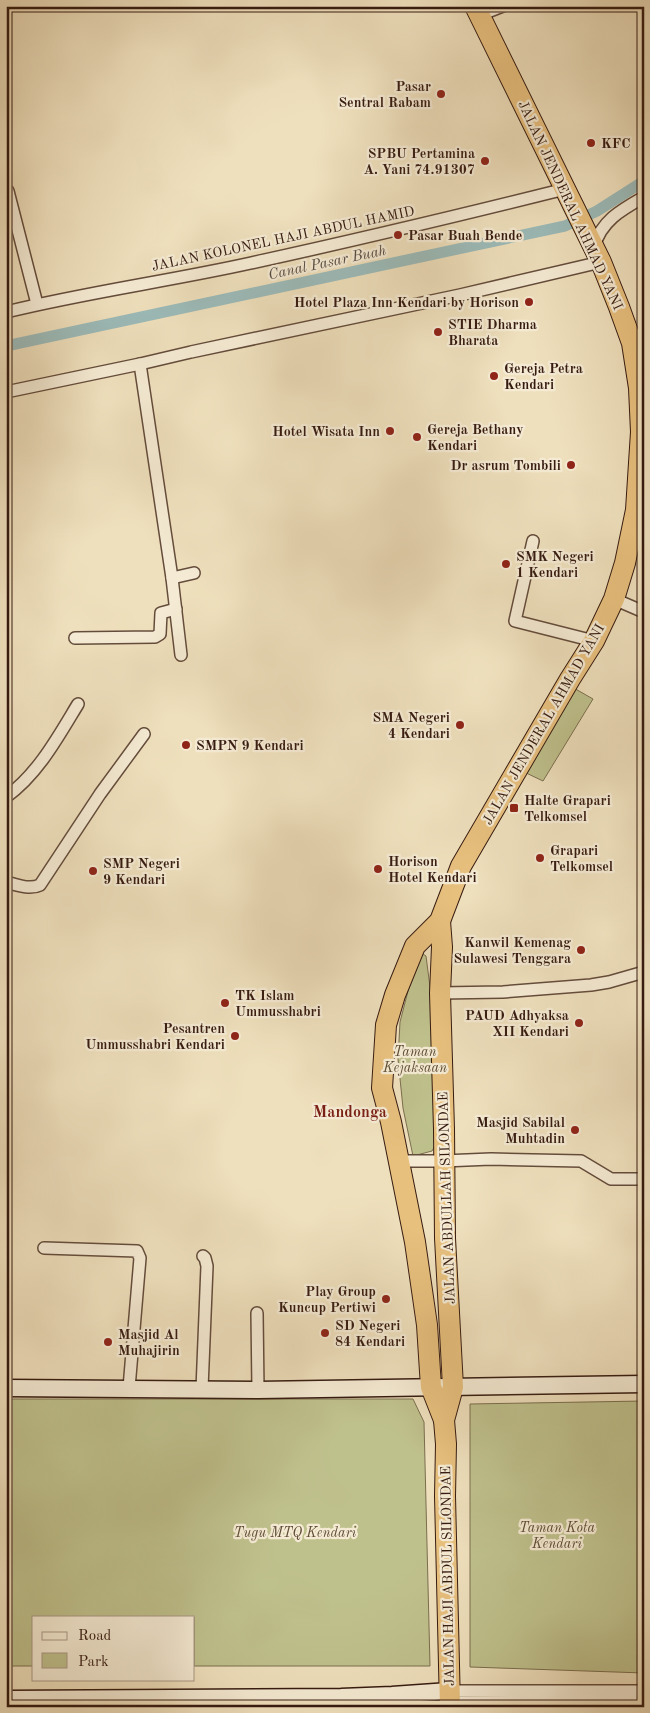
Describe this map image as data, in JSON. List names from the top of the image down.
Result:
{
  "streets": {
    "highway": ["JALAN JENDERAL AHMAD YANI", "JALAN ABDULLAH SILONDAE", "JALAN HAJI ABDUL SILONDAE"],
    "street": ["JALAN KOLONEL HAJI ABDUL HAMID"]
  },
  "crossings": [
    ["JALAN JENDERAL AHMAD YANI", "JALAN KOLONEL HAJI ABDUL HAMID"],
    ["JALAN JENDERAL AHMAD YANI", "JALAN ABDULLAH SILONDAE"],
    ["JALAN ABDULLAH SILONDAE", "JALAN HAJI ABDUL SILONDAE"]
  ],
  "districts": ["Mandonga"],
  "water": ["Canal Pasar Buah"],
  "parks": ["Taman Kejaksaan", "Taman Kota Kendari", "Tugu MTQ Kendari"],
  "places": {
    "other": [
      "Pasar Sentral Rabam",
      "KFC",
      "SPBU Pertamina A. Yani 74.91307",
      "Pasar Buah Bende",
      "Hotel Plaza Inn Kendari by Horison",
      "STIE Dharma Bharata",
      "Gereja Petra Kendari",
      "Hotel Wisata Inn",
      "Gereja Bethany Kendari",
      "Dr asrum Tombili",
      "SMK Negeri 1 Kendari",
      "SMA Negeri 4 Kendari",
      "SMPN 9 Kendari",
      "Grapari Telkomsel",
      "Horison Hotel Kendari",
      "SMP Negeri 9 Kendari",
      "Kanwil Kemenag Sulawesi Tenggara",
      "TK Islam Ummusshabri",
      "PAUD Adhyaksa XII Kendari",
      "Pesantren Ummusshabri Kendari",
      "Masjid Sabilal Muhtadin",
      "Play Group Kuncup Pertiwi",
      "SD Negeri 84 Kendari",
      "Masjid Al Muhajirin"
    ],
    "transit": ["Halte Grapari Telkomsel"]
  },
  "legend": ["Road", "Park"]
}
